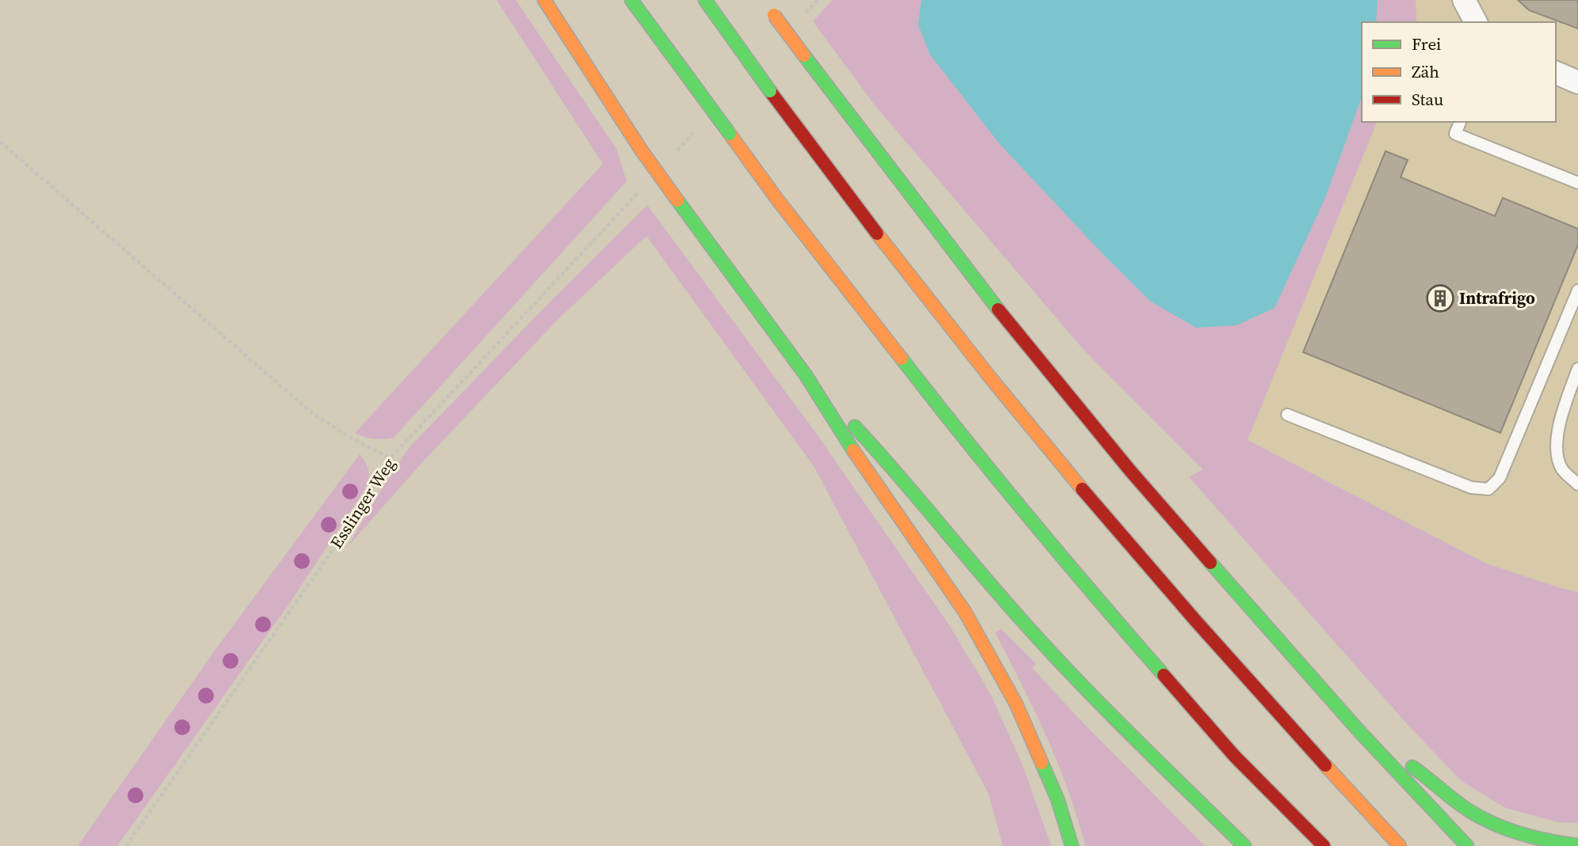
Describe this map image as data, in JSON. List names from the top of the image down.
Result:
{
  "streets": {
    "path": ["Esslinger Weg"]
  },
  "places": {
    "building": ["Intrafrigo"]
  },
  "legend": ["Frei", "Zäh", "Stau"]
}
